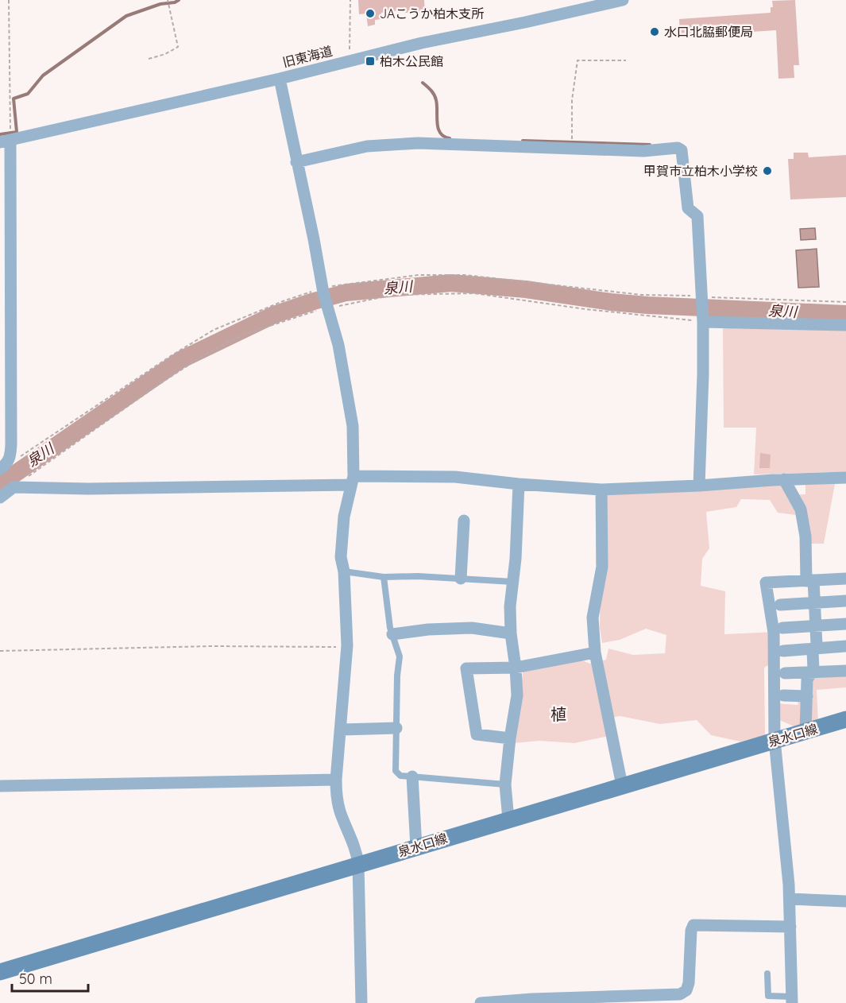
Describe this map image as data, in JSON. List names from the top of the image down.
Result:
{
  "streets": {
    "main road": ["泉水口線"],
    "street": ["旧東海道"]
  },
  "districts": ["植"],
  "water": ["泉川"],
  "places": {
    "other": ["JAこうか柏木支所", "水口北脇郵便局", "甲賀市立柏木小学校"],
    "transit": ["柏木公民館"]
  },
  "scale_bar": "50 m"
}
